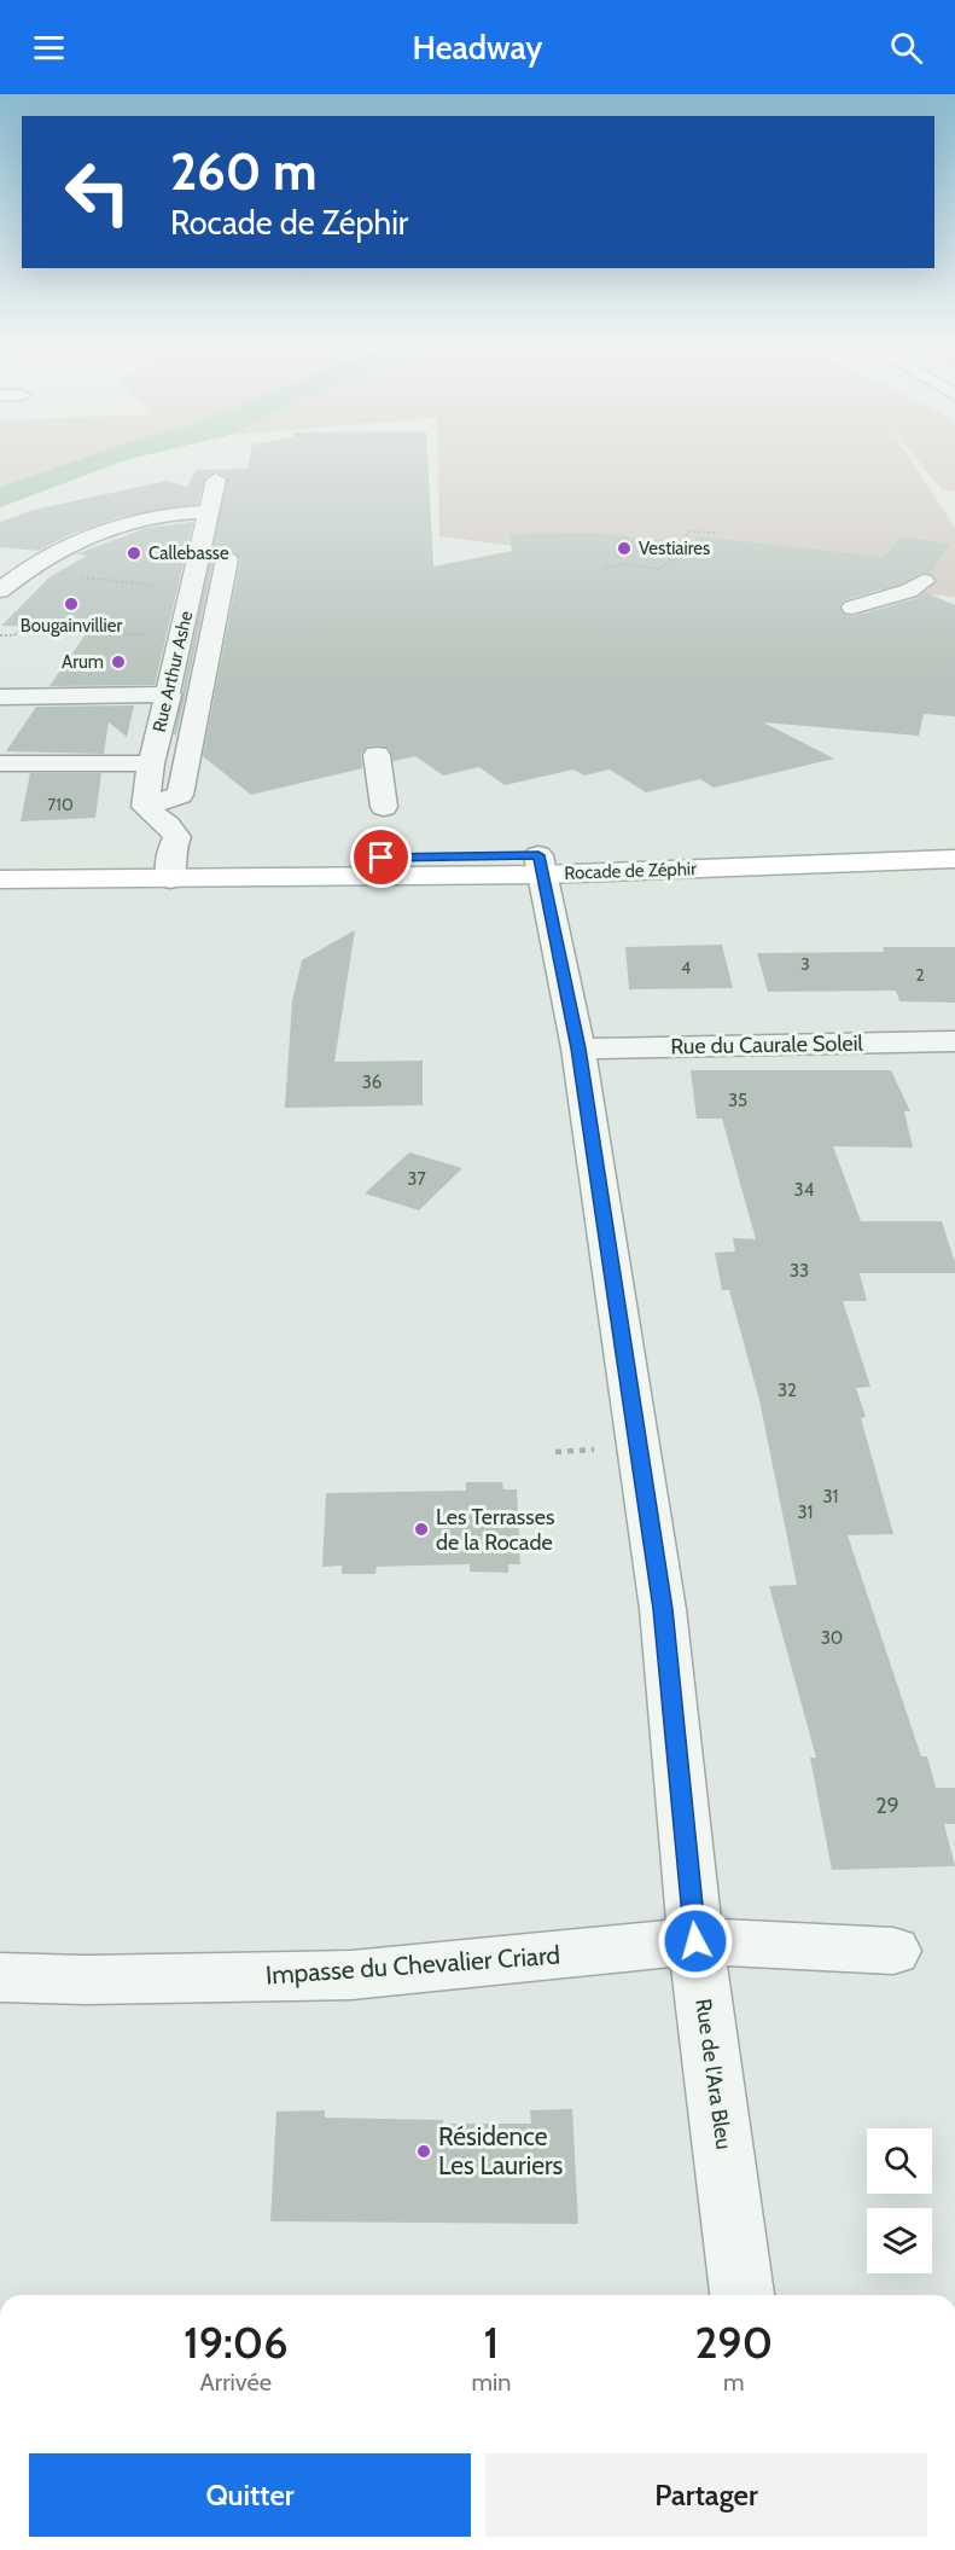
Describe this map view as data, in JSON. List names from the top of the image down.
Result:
{
  "streets": {
    "main road": ["Rocade de Zéphir"],
    "street": [
      "Rue Arthur Ashe",
      "Rue du Caurale Soleil",
      "Impasse du Chevalier Criard",
      "Rue de l'Ara Bleu"
    ]
  },
  "crossings": [
    ["Rocade de Zéphir", "Rue de l'Ara Bleu"],
    ["Rue du Caurale Soleil", "Rue de l'Ara Bleu"],
    ["Impasse du Chevalier Criard", "Rue de l'Ara Bleu"]
  ],
  "places": [
    "Vestiaires",
    "Callebasse",
    "Bougainvillier",
    "Arum",
    "Les Terrasses de la Rocade",
    "Résidence Les Lauriers"
  ],
  "house_numbers": [
    "710",
    "3",
    "4",
    "2",
    "36",
    "35",
    "37",
    "34",
    "33",
    "32",
    "31",
    "31",
    "30",
    "29"
  ],
  "page": {
    "header": "Headway",
    "turn": ["260 m", "Rocade de Zéphir"],
    "eta": [
      "19:06",
      "Arrivée",
      "1",
      "min",
      "290",
      "m"
    ],
    "buttons": ["Quitter", "Partager"]
  }
}
